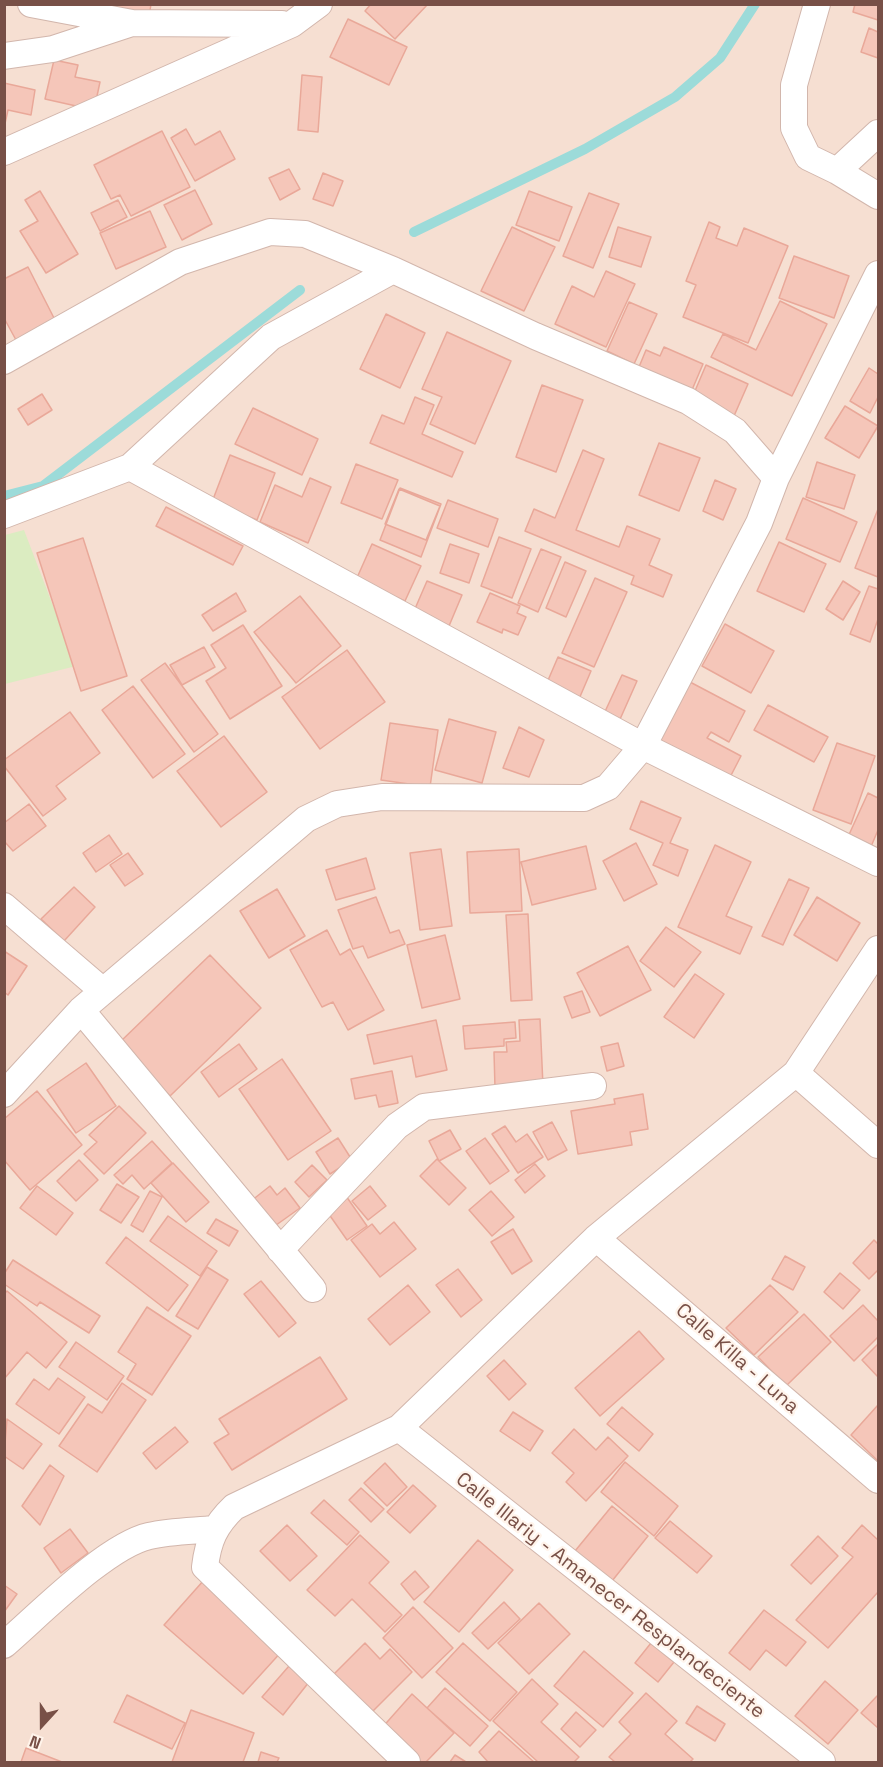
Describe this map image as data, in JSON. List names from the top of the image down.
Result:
{
  "streets": {
    "street": ["Calle Killa - Luna", "Calle Illariy - Amanecer Resplandeciente"]
  },
  "north": "bottom"
}
